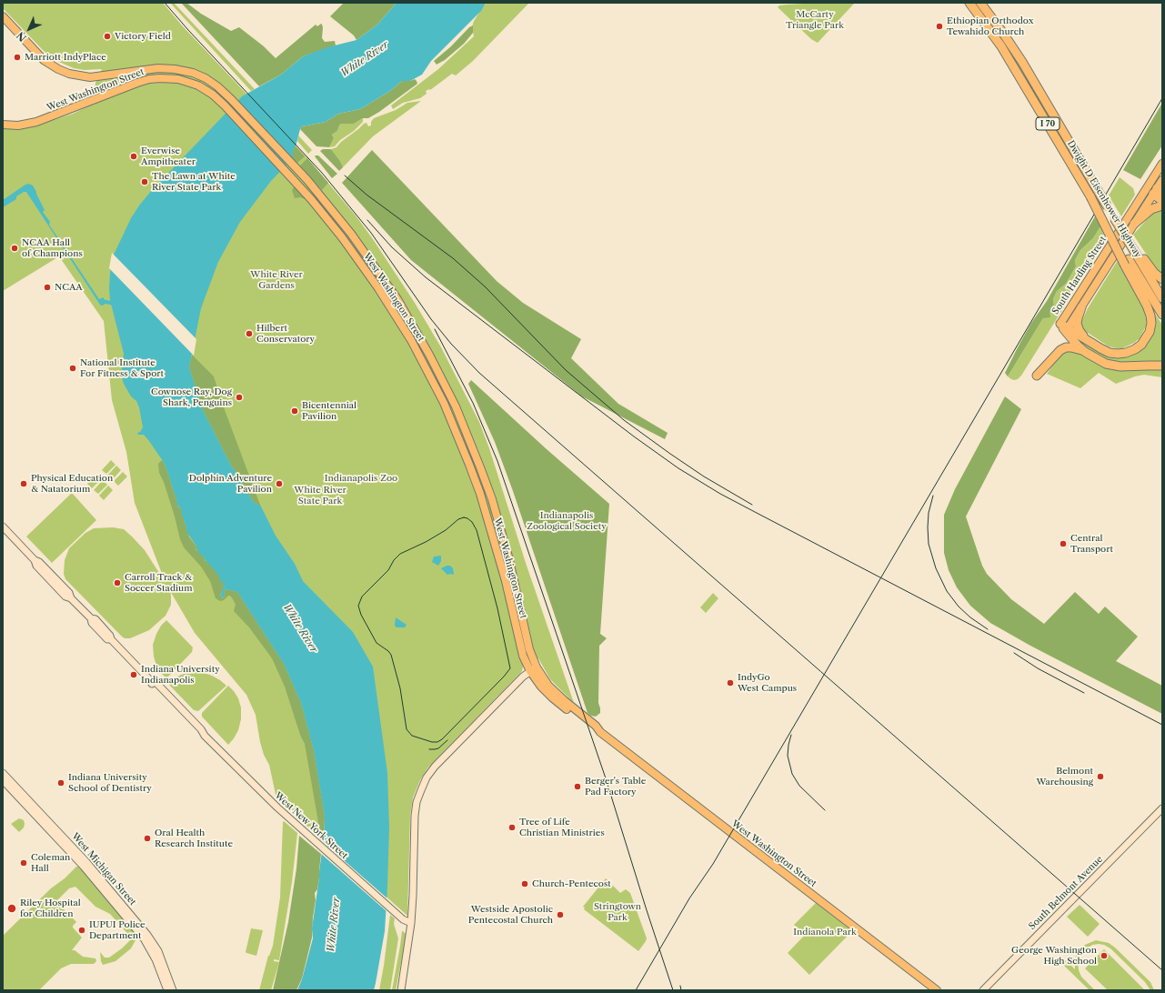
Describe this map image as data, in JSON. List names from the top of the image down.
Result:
{
  "streets": {
    "highway": ["I 70", "Dwight D Eisenhower Highway"],
    "main road": [
      "West Washington Street",
      "South Harding Street",
      "West New York Street",
      "West Michigan Street",
      "South Belmont Avenue"
    ]
  },
  "water": ["White River"],
  "parks": [
    "McCarty Triangle Park",
    "White River Gardens",
    "Indianapolis Zoo",
    "White River State Park",
    "Indianapolis Zoological Society",
    "Stringtown Park",
    "Indianola Park"
  ],
  "places": [
    "Ethiopian Orthodox Tewahido Church",
    "Victory Field",
    "Marriott IndyPlace",
    "Everwise Ampitheater",
    "The Lawn at White River State Park",
    "NCAA Hall of Champions",
    "NCAA",
    "Hilbert Conservatory",
    "National Institute For Fitness & Sport",
    "Cownose Ray, Dog Shark, Penguins",
    "Bicentennial Pavilion",
    "Physical Education & Natatorium",
    "Dolphin Adventure Pavilion",
    "Central Transport",
    "Carroll Track & Soccer Stadium",
    "Indiana University Indianapolis",
    "IndyGo West Campus",
    "Belmont Warehousing",
    "Indiana University School of Dentistry",
    "Berger's Table Pad Factory",
    "Tree of Life Christian Ministries",
    "Oral Health Research Institute",
    "Coleman Hall",
    "Church-Pentecost",
    "Riley Hospital for Children",
    "Westside Apostolic Pentecostal Church",
    "IUPUI Police Department",
    "George Washington High School"
  ],
  "north": "bottom left"
}
